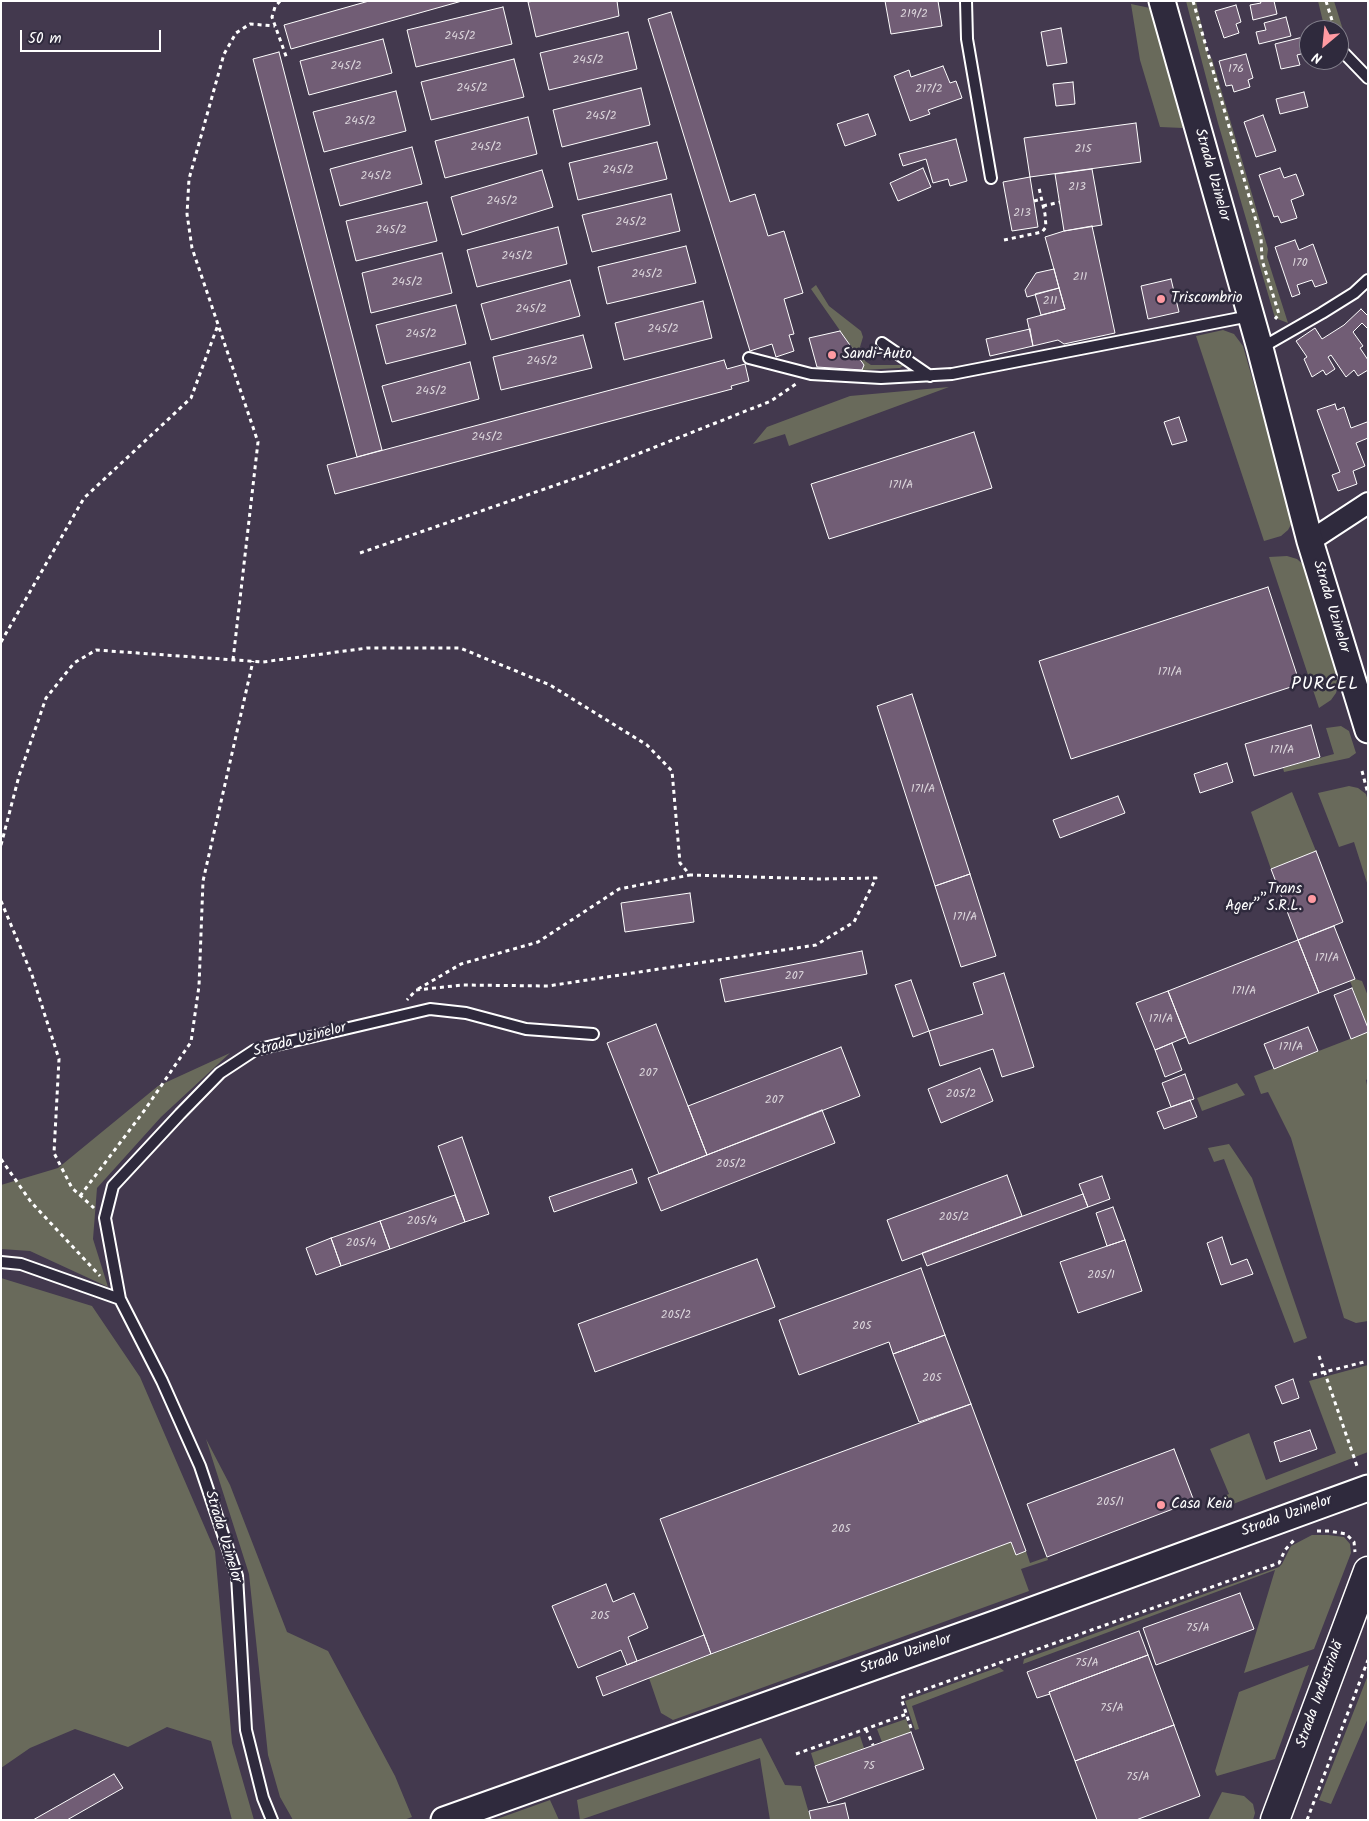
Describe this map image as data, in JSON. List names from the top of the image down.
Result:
{
  "streets": {
    "main road": ["Strada Industrială"],
    "street": ["Strada Uzinelor"]
  },
  "districts": ["PURCEL"],
  "places": [
    "Triscombrio",
    "Sandi-Auto",
    "„Trans Ager” S.R.L.",
    "Casa Keia"
  ],
  "house_numbers": [
    "219/2",
    "245/2",
    "245/2",
    "245/2",
    "176",
    "245/2",
    "217/2",
    "245/2",
    "245/2",
    "245/2",
    "215",
    "245/2",
    "245/2",
    "213",
    "245/2",
    "213",
    "245/2",
    "245/2",
    "245/2",
    "170",
    "245/2",
    "211",
    "245/2",
    "211",
    "245/2",
    "245/2",
    "245/2",
    "245/2",
    "245/2",
    "245/2",
    "171/A",
    "171/A",
    "171/A",
    "171/A",
    "171/A",
    "171/A",
    "207",
    "171/A",
    "171/A",
    "171/A",
    "207",
    "205/2",
    "207",
    "205/2",
    "205/2",
    "205/4",
    "205/4",
    "205/1",
    "205/2",
    "205",
    "205",
    "205/1",
    "205",
    "205",
    "75/A",
    "75/A",
    "75/A",
    "75",
    "75/A"
  ],
  "scale_bar": "50 m",
  "north": "bottom left"
}
